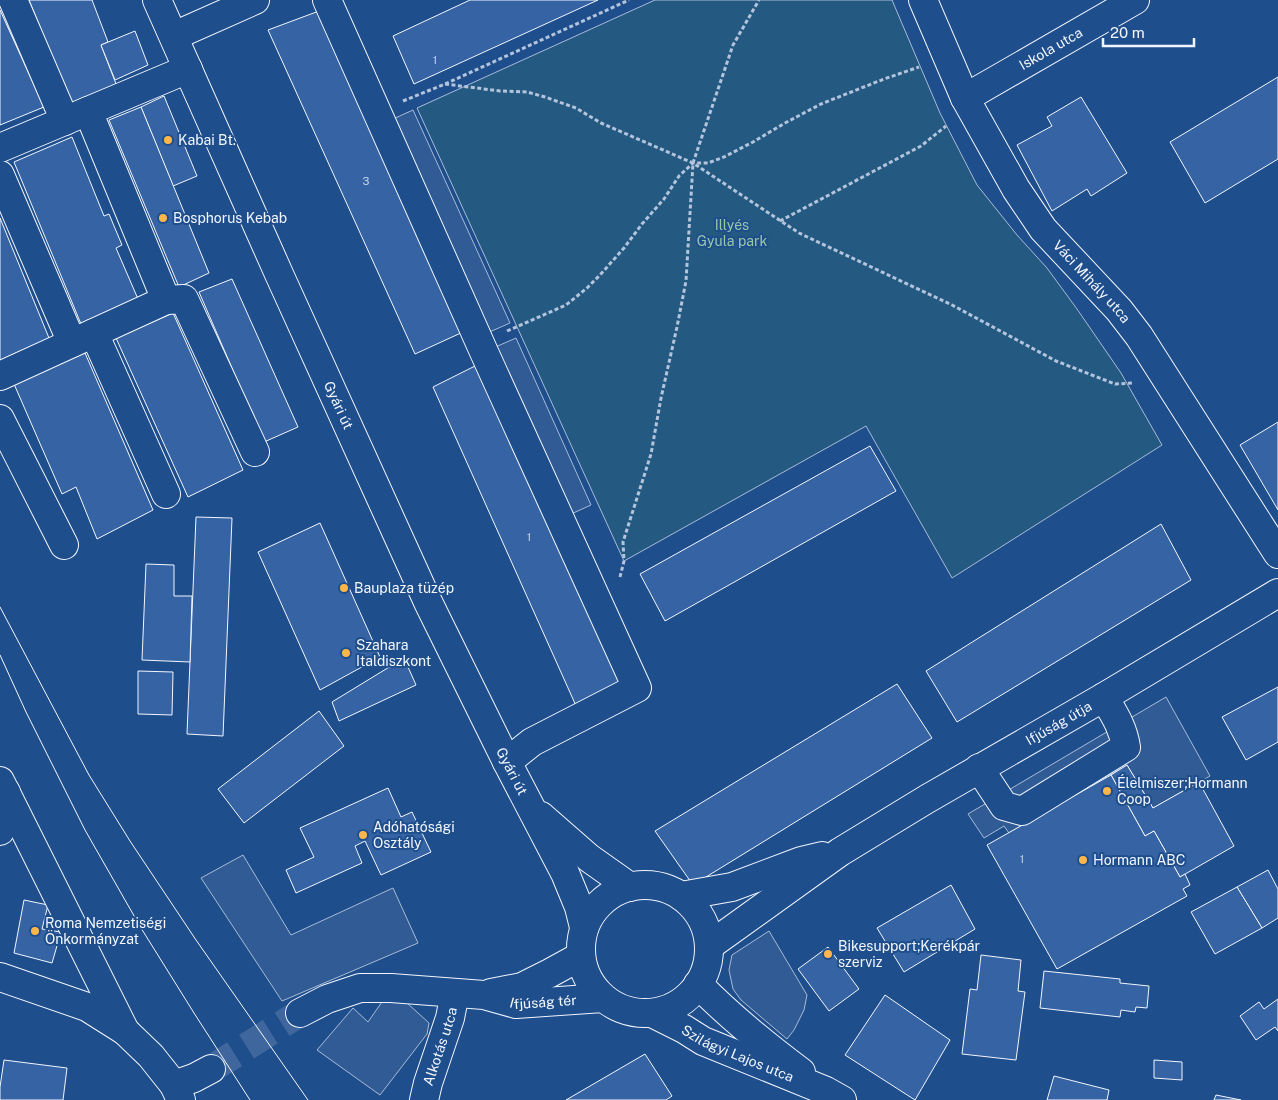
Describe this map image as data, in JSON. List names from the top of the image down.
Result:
{
  "streets": {
    "street": [
      "Iskola utca",
      "Váci Mihály utca",
      "Gyári út",
      "Ifjúság útja",
      "Ifjúság tér",
      "Alkotás utca",
      "Szilágyi Lajos utca"
    ]
  },
  "crossings": [
    ["Iskola utca", "Váci Mihály utca"],
    ["Gyári út", "Ifjúság útja"],
    ["Gyári út", "Ifjúság tér"],
    ["Gyári út", "Szilágyi Lajos utca"],
    ["Ifjúság útja", "Ifjúság tér"],
    ["Ifjúság útja", "Szilágyi Lajos utca"],
    ["Ifjúság tér", "Alkotás utca"],
    ["Ifjúság tér", "Szilágyi Lajos utca"]
  ],
  "parks": ["Illyés Gyula park"],
  "places": [
    "Kabai Bt.",
    "Bosphorus Kebab",
    "Bauplaza tüzép",
    "Szahara Italdiszkont",
    "Élelmiszer;Hormann Coop",
    "Adóhatósági Osztály",
    "Hormann ABC",
    "Roma Nemzetiségi Önkormányzat",
    "Bikesupport;Kerékpár szerviz"
  ],
  "house_numbers": [
    "1",
    "3",
    "1",
    "1"
  ],
  "scale_bar": "20 m"
}
